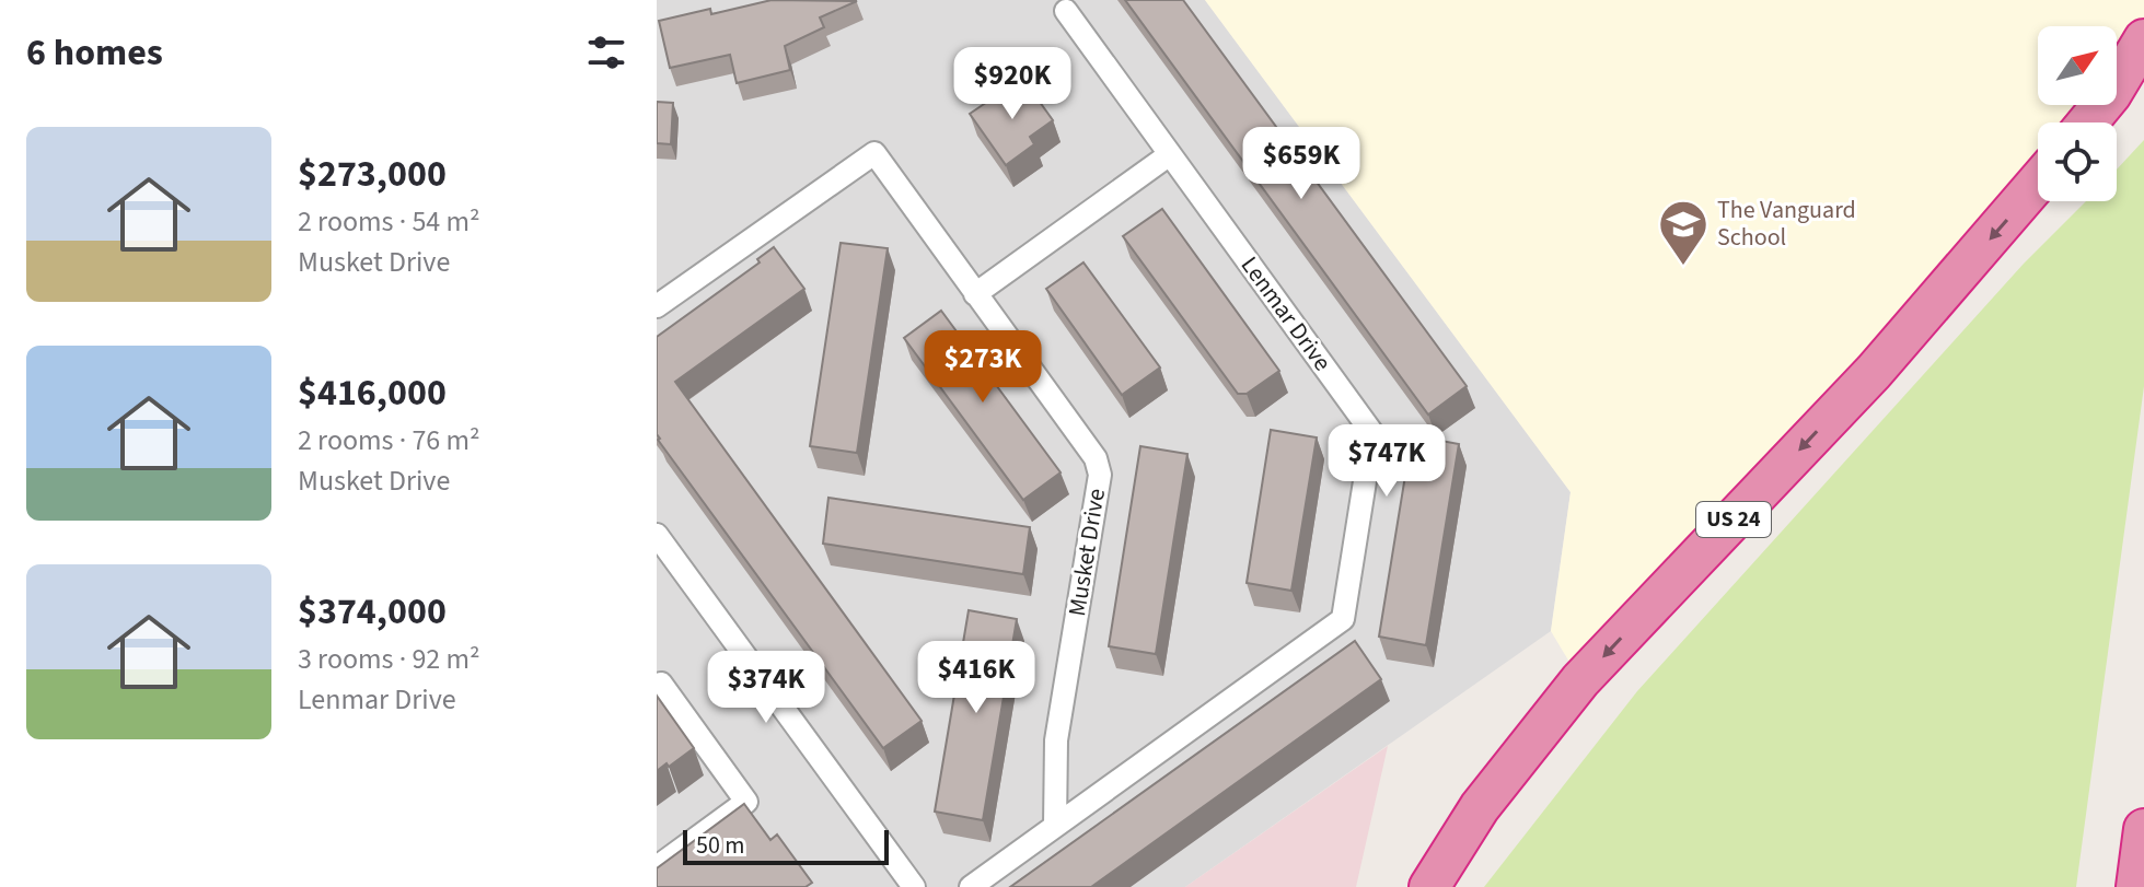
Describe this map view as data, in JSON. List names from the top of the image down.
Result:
{
  "streets": {
    "highway": ["US 24"],
    "street": ["Lenmar Drive", "Musket Drive"]
  },
  "crossings": [
    ["Lenmar Drive", "Musket Drive"]
  ],
  "places": {
    "school or university": ["The Vanguard School"]
  },
  "scale_bar": "50 m",
  "north": "top right",
  "page": {
    "heading": "6 homes",
    "price": [
      "$920K",
      "$659K",
      "$273K",
      "$747K",
      "$416K",
      "$374K"
    ],
    "list": [
      {
        "name": "$273,000",
        "note": "2 rooms · 54 m² · Musket Drive"
      },
      {
        "name": "$416,000",
        "note": "2 rooms · 76 m² · Musket Drive"
      },
      {
        "name": "$374,000",
        "note": "3 rooms · 92 m² · Lenmar Drive"
      }
    ],
    "scale": "50 m"
  }
}
